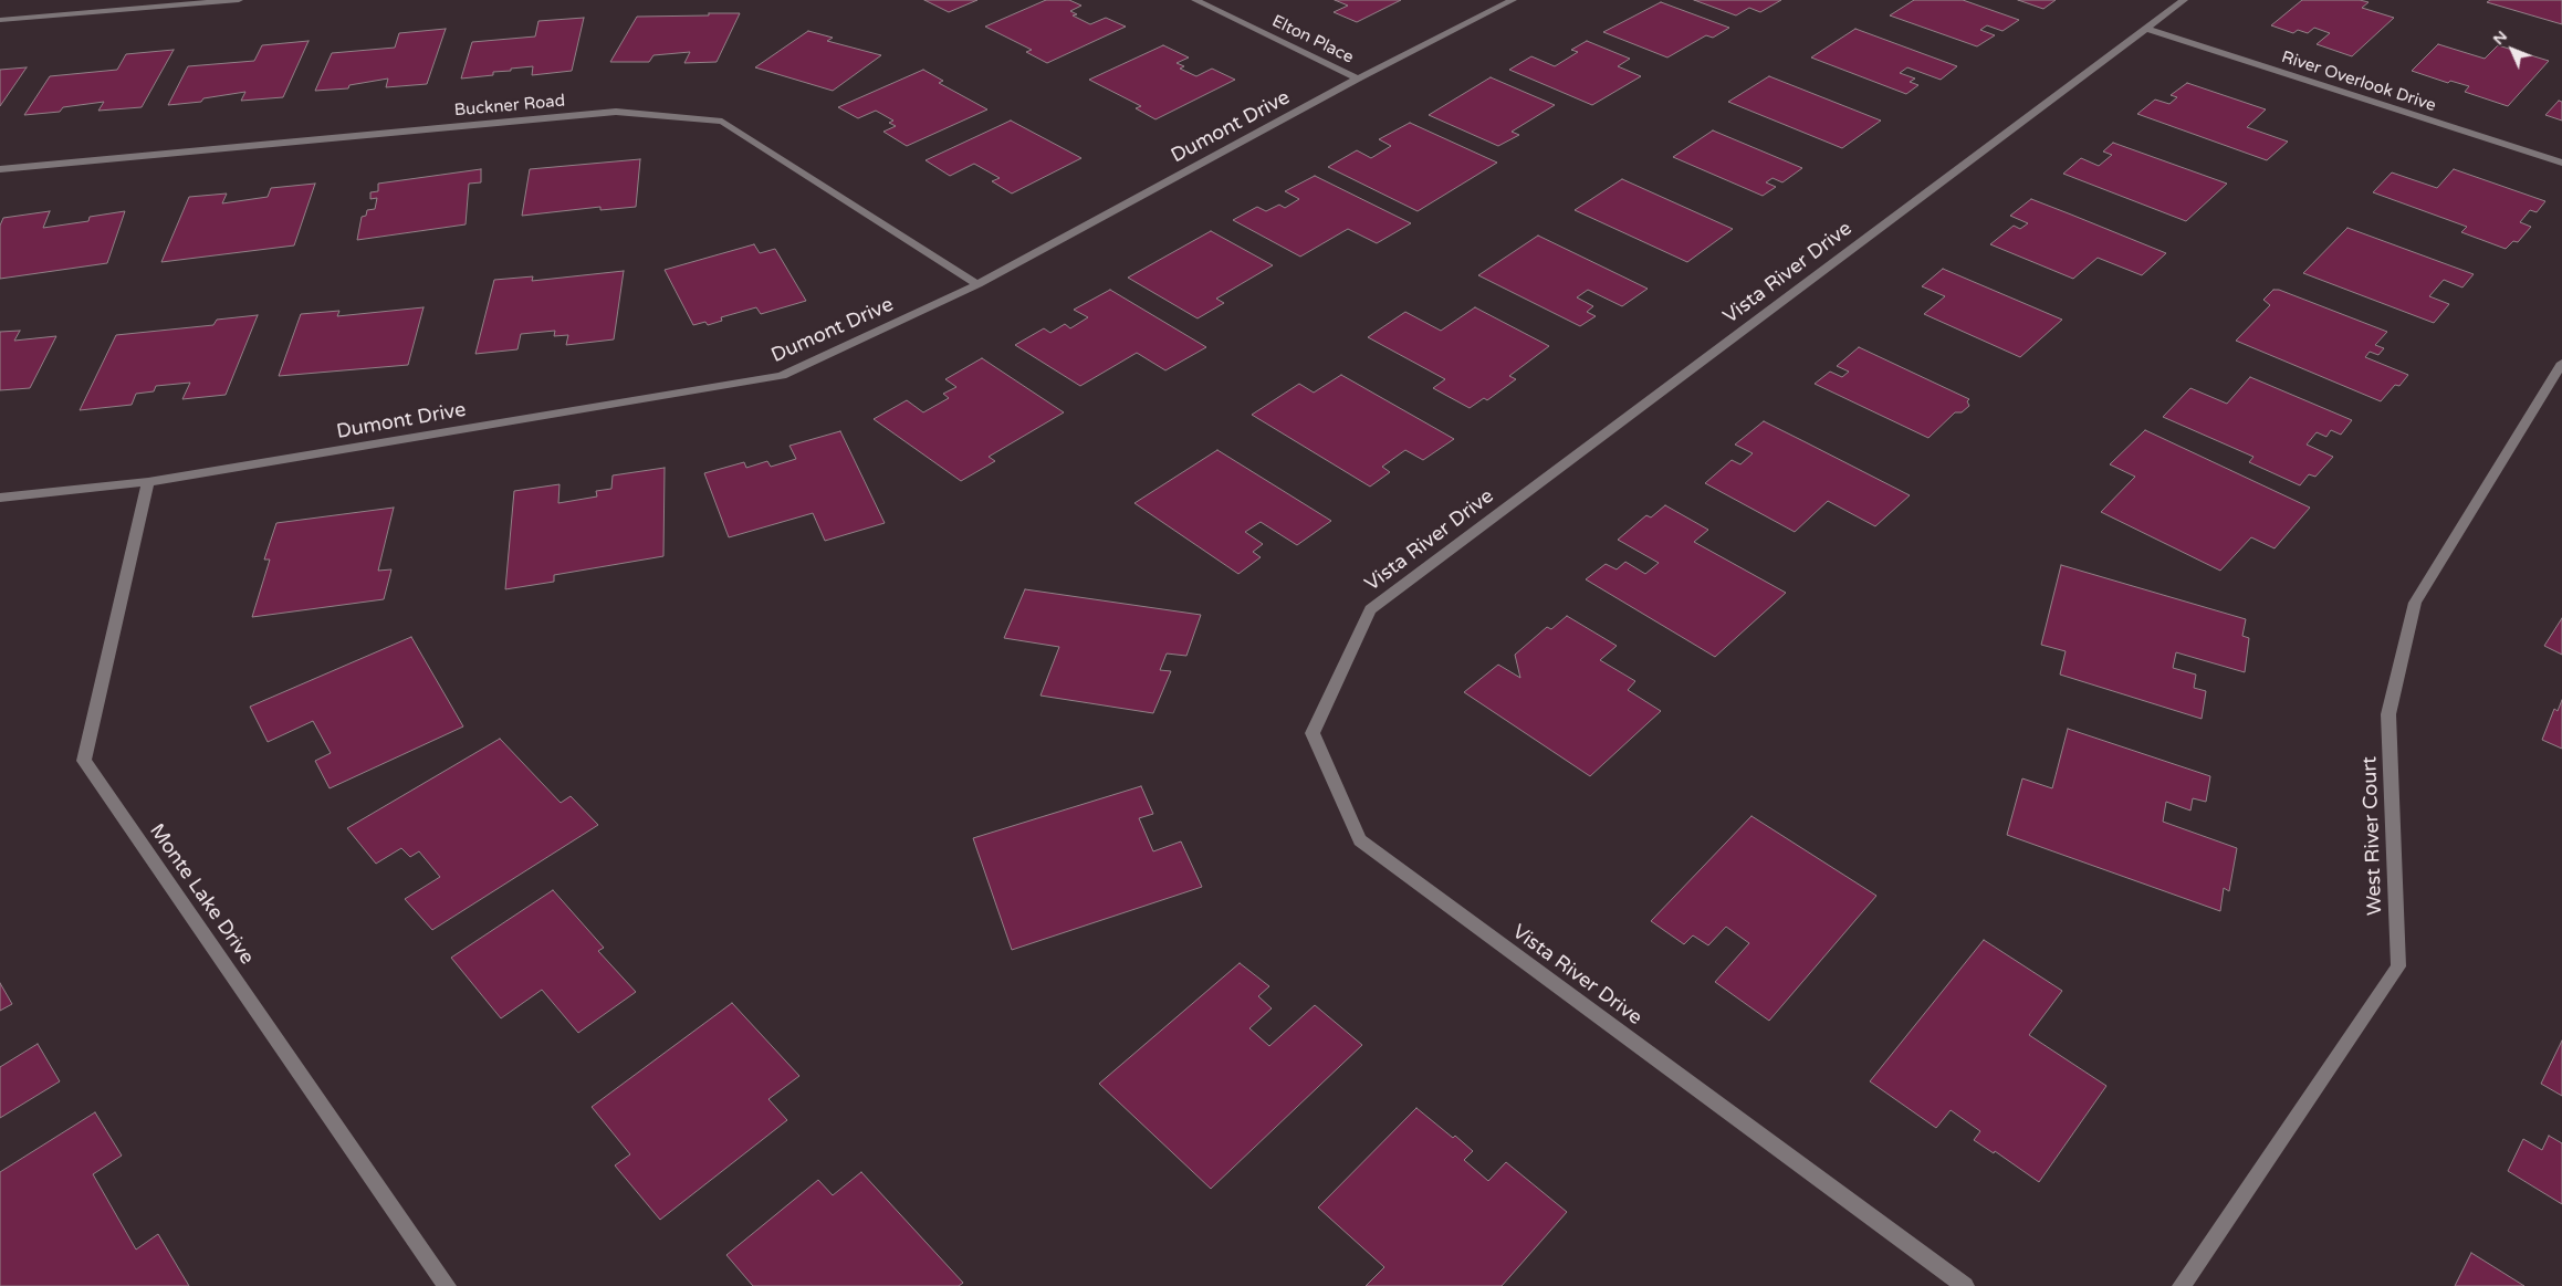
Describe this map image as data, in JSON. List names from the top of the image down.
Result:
{
  "streets": {
    "street": [
      "Elton Place",
      "River Overlook Drive",
      "Buckner Road",
      "Dumont Drive",
      "Vista River Drive",
      "West River Court",
      "Monte Lake Drive"
    ]
  },
  "crossings": [
    ["Elton Place", "Dumont Drive"],
    ["River Overlook Drive", "Vista River Drive"],
    ["Buckner Road", "Dumont Drive"],
    ["Dumont Drive", "Monte Lake Drive"]
  ],
  "north": "top left"
}
